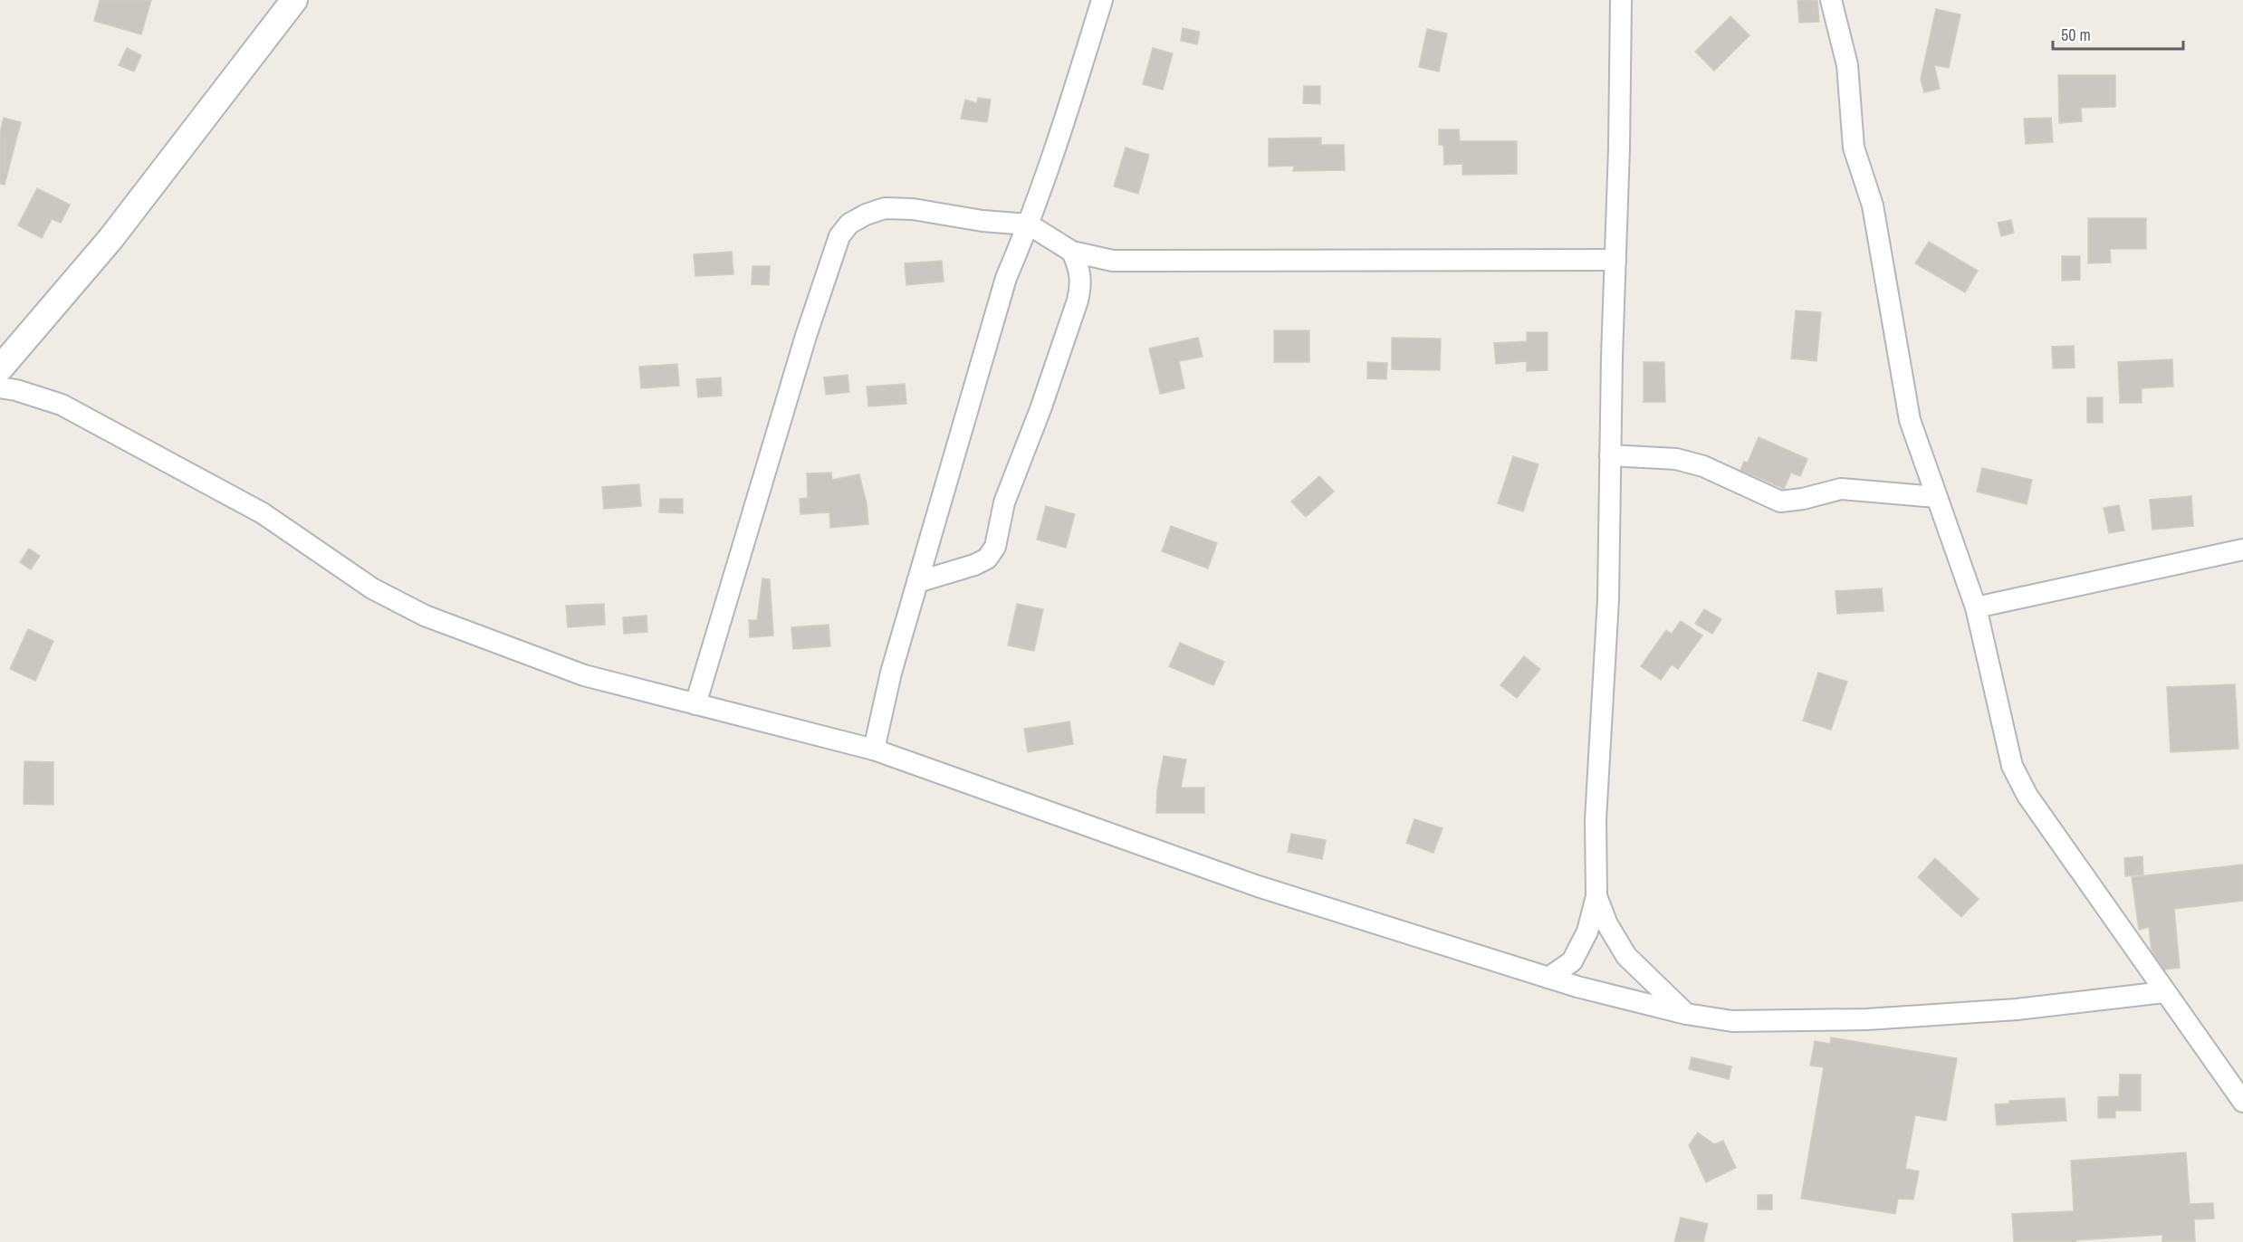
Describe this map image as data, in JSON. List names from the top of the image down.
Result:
{
  "scale_bar": "50 m"
}
